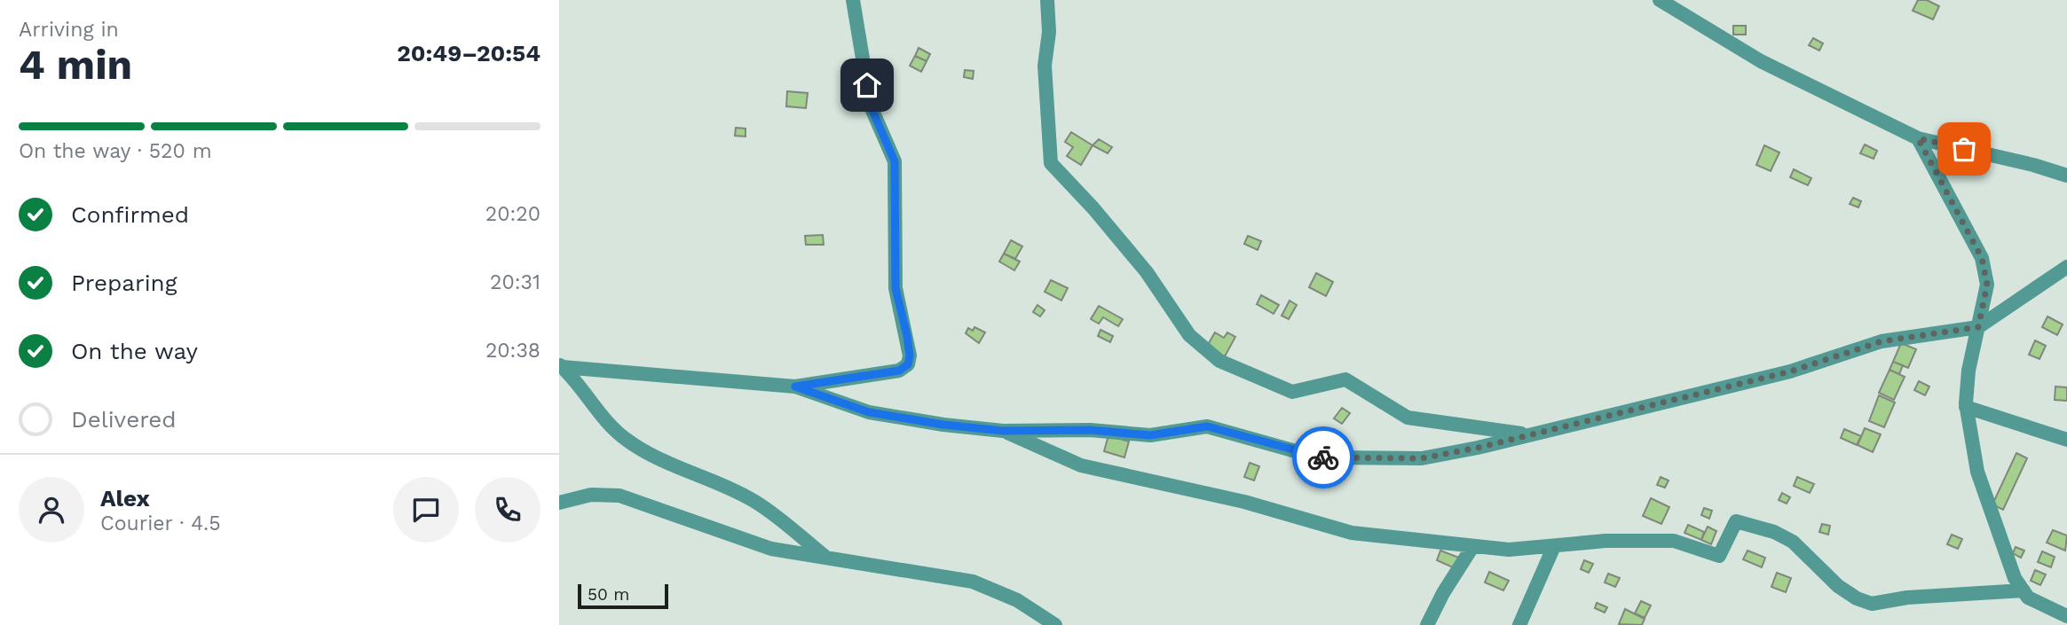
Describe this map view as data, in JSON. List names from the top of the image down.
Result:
{
  "scale_bar": "50 m",
  "page": {
    "heading": ["4 min", "Arriving in", "20:49–20:54"],
    "panel": ["Alex", "Courier · 4.5"],
    "bar": "On the way · 520 m",
    "list": [
      ["Confirmed", "20:20"],
      ["Preparing", "20:31"],
      ["On the way", "20:38"],
      "Delivered"
    ],
    "scale": "50 m"
  }
}
